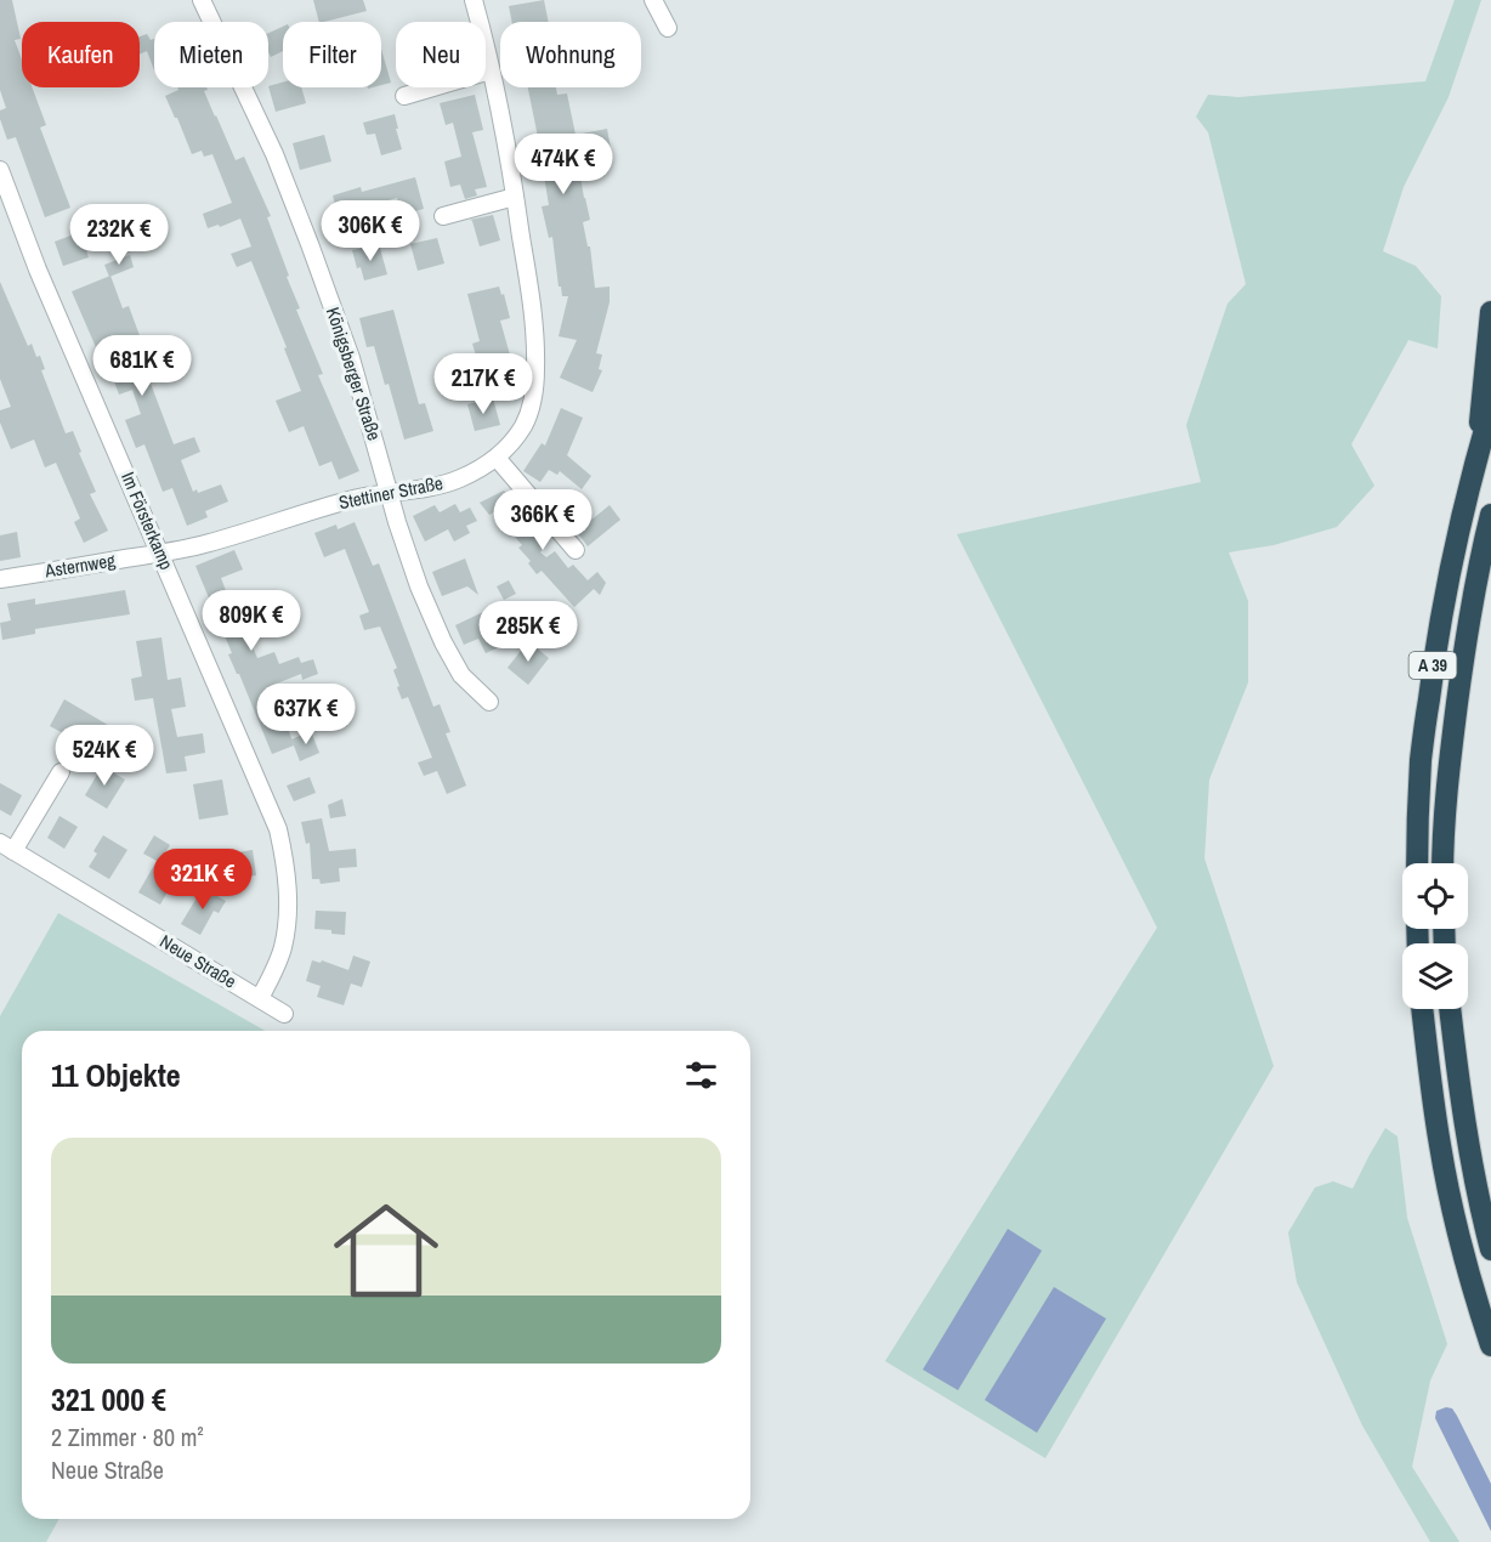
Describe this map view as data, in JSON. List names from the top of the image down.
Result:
{
  "streets": {
    "highway": ["A 39"],
    "street": [
      "Königsberger Straße",
      "Stettiner Straße",
      "Im Försterkamp",
      "Asternweg",
      "Neue Straße"
    ]
  },
  "crossings": [
    ["Königsberger Straße", "Stettiner Straße"],
    ["Stettiner Straße", "Im Försterkamp"],
    ["Stettiner Straße", "Asternweg"],
    ["Im Försterkamp", "Asternweg"],
    ["Im Försterkamp", "Neue Straße"]
  ],
  "page": {
    "chip": [
      "Kaufen",
      "Mieten",
      "Filter",
      "Neu",
      "Wohnung"
    ],
    "price": [
      "474K €",
      "306K €",
      "232K €",
      "681K €",
      "217K €",
      "366K €",
      "809K €",
      "285K €",
      "637K €",
      "524K €",
      "321K €"
    ],
    "heading": "11 Objekte",
    "list": [
      {
        "name": "321 000 €",
        "note": "2 Zimmer · 80 m² · Neue Straße"
      }
    ]
  }
}
